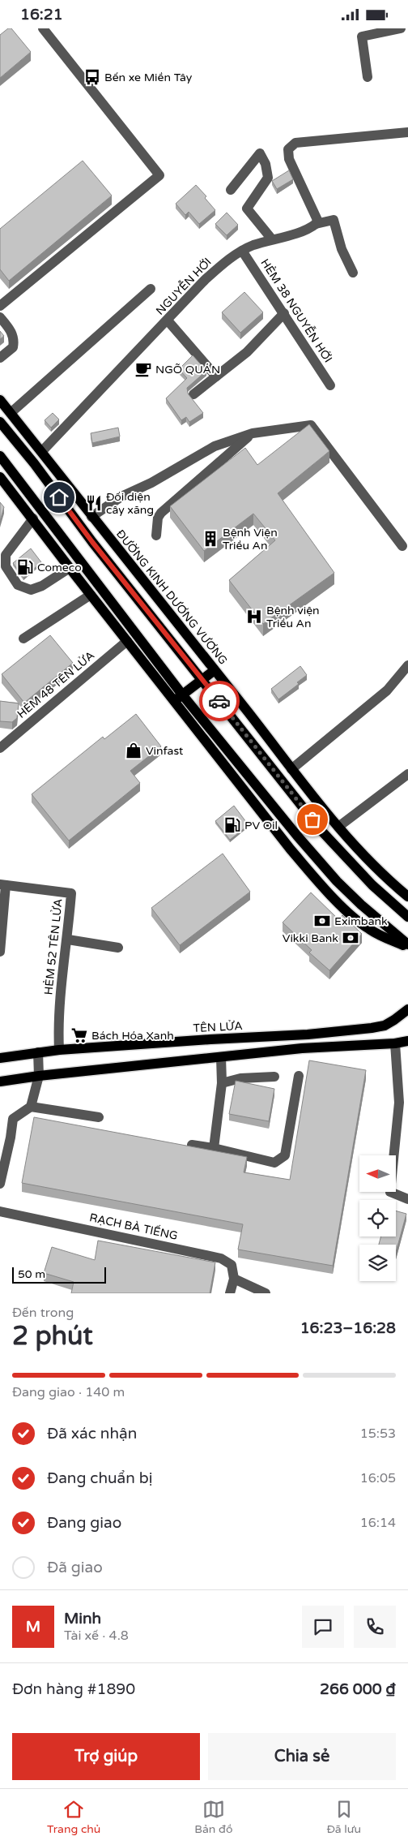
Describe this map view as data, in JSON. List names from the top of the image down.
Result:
{
  "streets": {
    "main road": ["ĐƯỜNG KINH DƯƠNG VƯƠNG", "TÊN LỬA"],
    "street": [
      "NGUYỄN HỚI",
      "HẺM 38 NGUYỄN HỚI",
      "HẺM 48 TÊN LỬA",
      "HẺM 52 TÊN LỬA",
      "RẠCH BÀ TIẾNG"
    ]
  },
  "crossings": [
    ["NGUYỄN HỚI", "HẺM 38 NGUYỄN HỚI"],
    ["NGUYỄN HỚI", "ĐƯỜNG KINH DƯƠNG VƯƠNG"],
    ["HẺM 52 TÊN LỬA", "TÊN LỬA"]
  ],
  "places": {
    "bus stop": ["Bến xe Miền Tây"],
    "cafe": ["NGÕ QUÁN"],
    "restaurant": ["Đối diện cây xăng"],
    "building": ["Bệnh Viện Triều An"],
    "fuel station": ["Comeco", "PV Oil"],
    "hospital": ["Bệnh viện Triều An"],
    "shop": ["Vinfast"],
    "bank": ["Eximbank", "Vikki Bank"],
    "supermarket": ["Bách Hóa Xanh"]
  },
  "scale_bar": "50 m",
  "north": "left",
  "page": {
    "status": "16:21",
    "scale": "50 m",
    "heading": ["2 phút", "Đến trong", "16:23–16:28"],
    "panel": [
      "Minh",
      "Tài xế · 4.8",
      "Đơn hàng #1890",
      "266 000 ₫"
    ],
    "bar": "Đang giao · 140 m",
    "list": [
      ["Đã xác nhận", "15:53"],
      ["Đang chuẩn bị", "16:05"],
      ["Đang giao", "16:14"],
      "Đã giao"
    ],
    "round": "M",
    "buttons": ["Trợ giúp", "Chia sẻ"],
    "tabs": ["Trang chủ", "Bản đồ", "Đã lưu"]
  }
}
